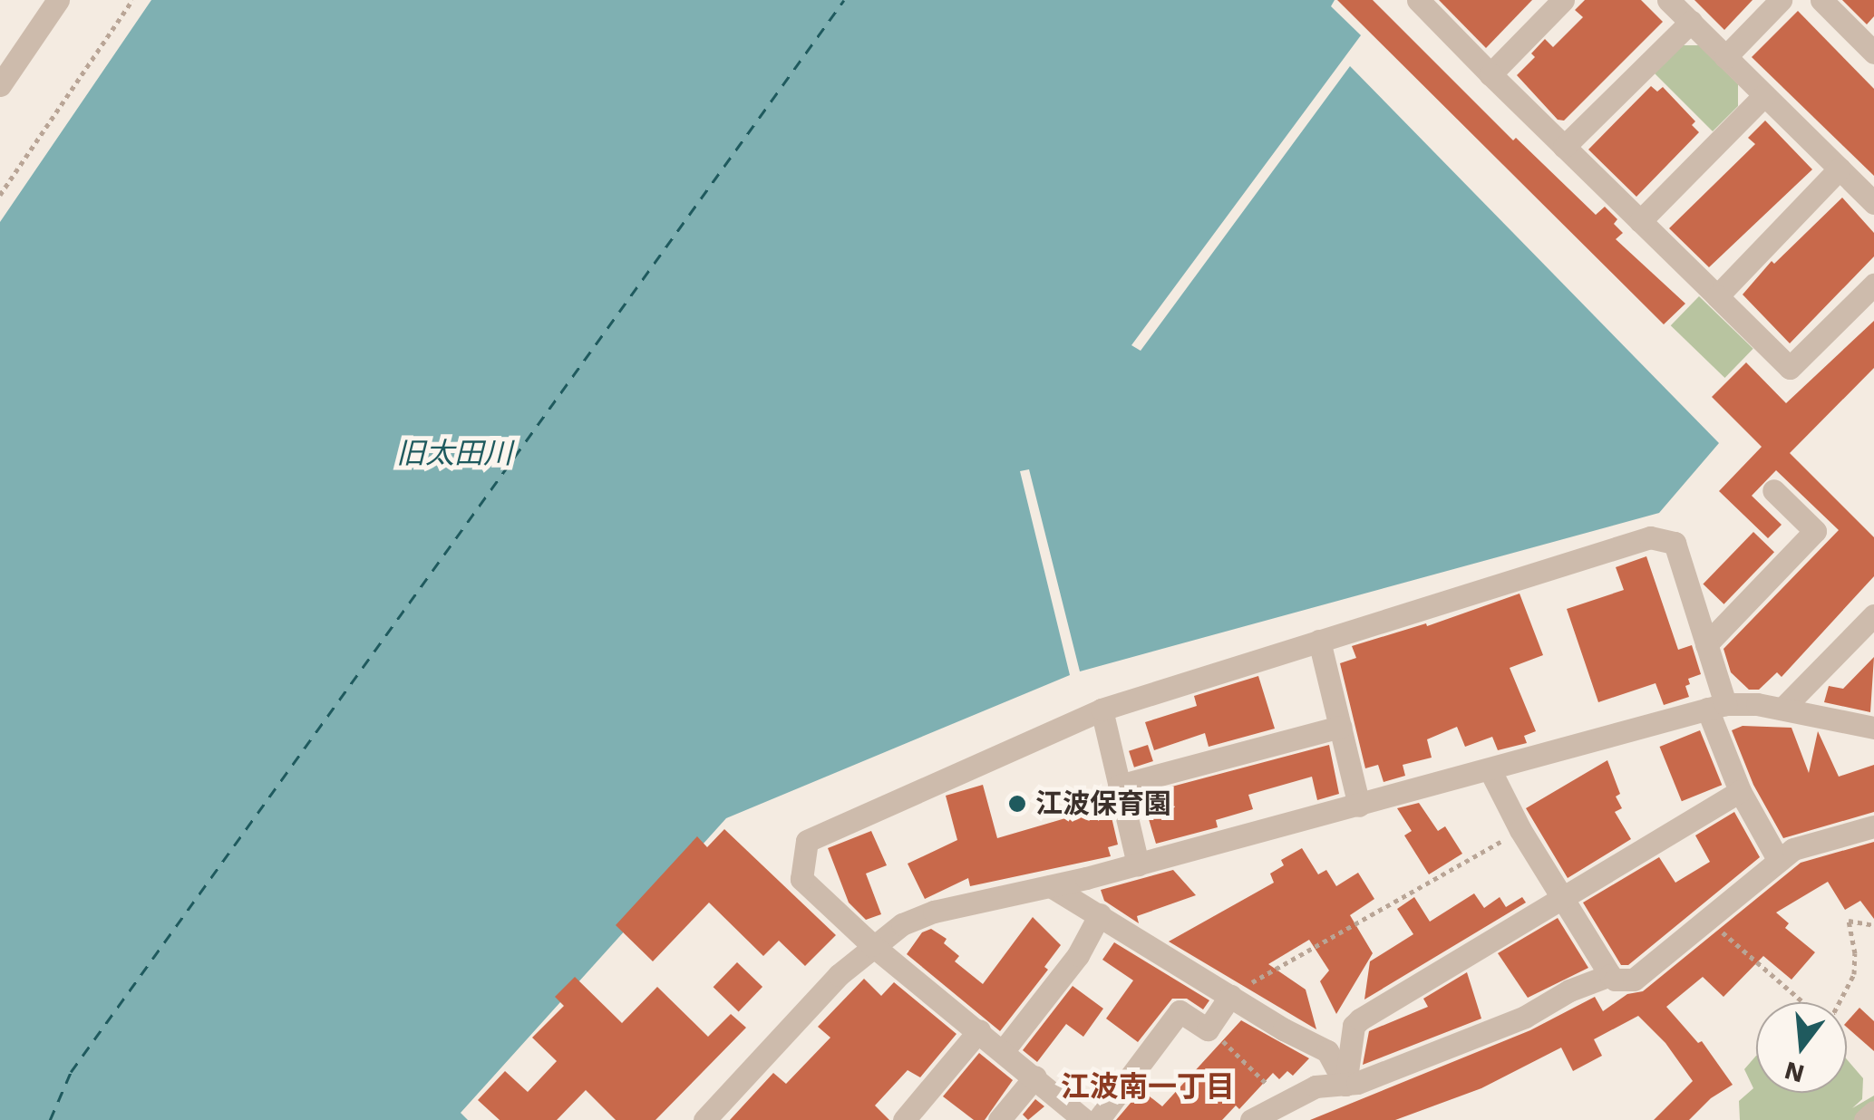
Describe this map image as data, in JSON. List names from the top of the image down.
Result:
{
  "districts": ["江波南一丁目"],
  "water": ["旧太田川"],
  "places": ["江波保育園"],
  "north": "bottom"
}
